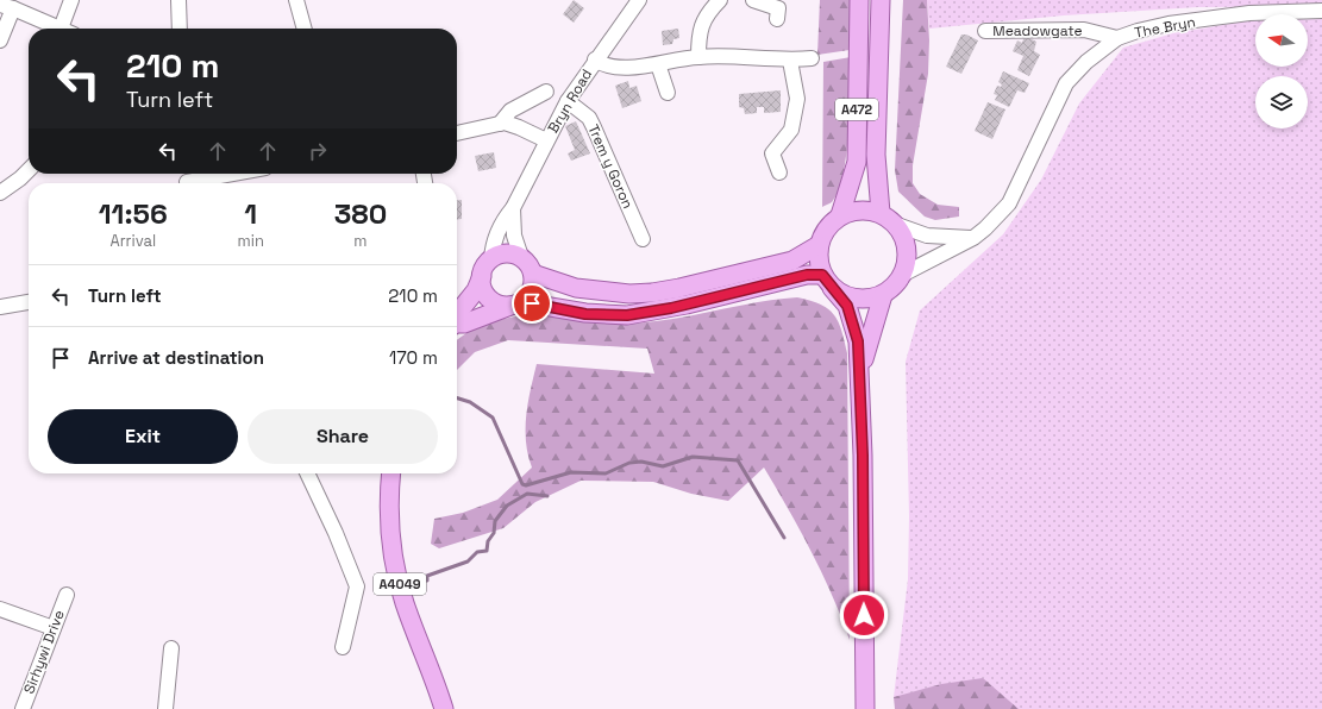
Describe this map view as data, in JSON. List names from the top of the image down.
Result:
{
  "streets": {
    "main road": ["A472", "A4049"],
    "street": [
      "The Bryn",
      "Meadowgate",
      "Bryn Road",
      "Trem y Goron",
      "Sirhywi Drive"
    ]
  },
  "crossings": [
    ["The Bryn", "Meadowgate"],
    ["The Bryn", "A472"],
    ["Bryn Road", "Trem y Goron"]
  ],
  "north": "left",
  "page": {
    "turn": ["210 m", "Turn left"],
    "eta": [
      "11:56",
      "Arrival",
      "1",
      "min",
      "380",
      "m"
    ],
    "list": [
      {
        "name": "Turn left",
        "value": "210 m"
      },
      {
        "name": "Arrive at destination",
        "value": "170 m"
      }
    ],
    "buttons": ["Exit", "Share"]
  }
}
